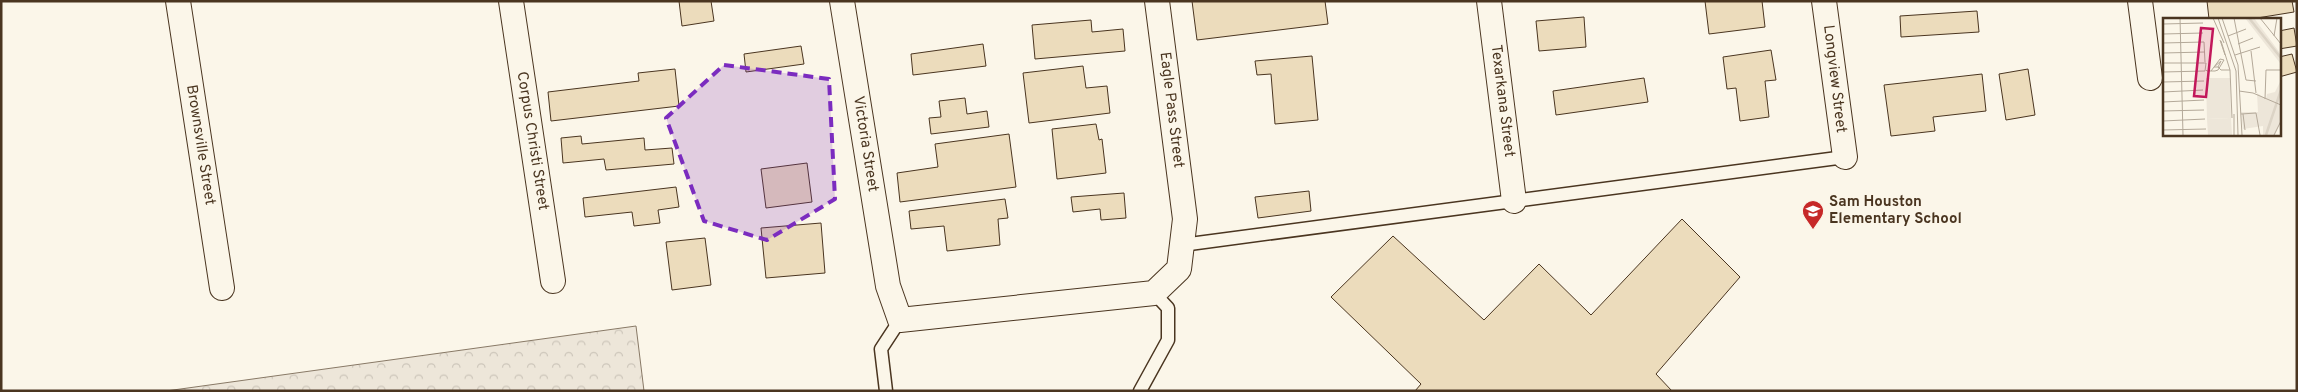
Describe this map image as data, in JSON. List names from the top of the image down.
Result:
{
  "streets": {
    "street": [
      "Longview Street",
      "Texarkana Street",
      "Eagle Pass Street",
      "Corpus Christi Street",
      "Victoria Street",
      "Brownsville Street"
    ]
  },
  "places": {
    "school or university": ["Sam Houston Elementary School"]
  }
}
